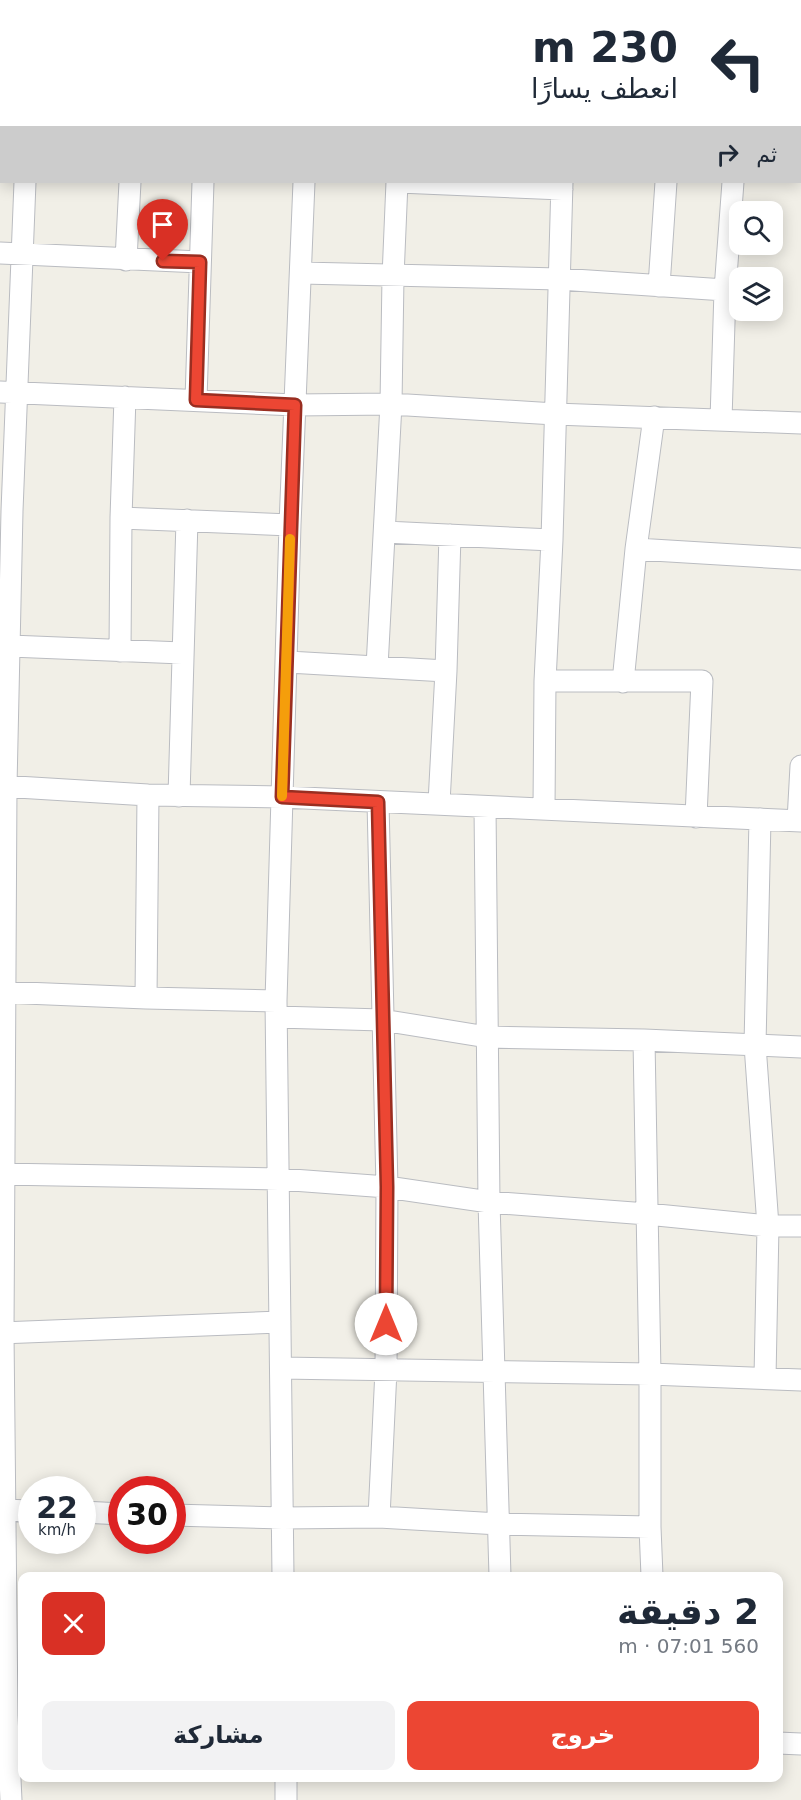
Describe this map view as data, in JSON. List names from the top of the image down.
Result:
{
  "page": {
    "turn": ["230 m", "انعطف يسارًا"],
    "then": "ثم",
    "speed": "22 km/h",
    "limit": "30",
    "heading": ["2 دقيقة", "560 m · 07:01"],
    "buttons": ["خروج", "مشاركة"]
  }
}
